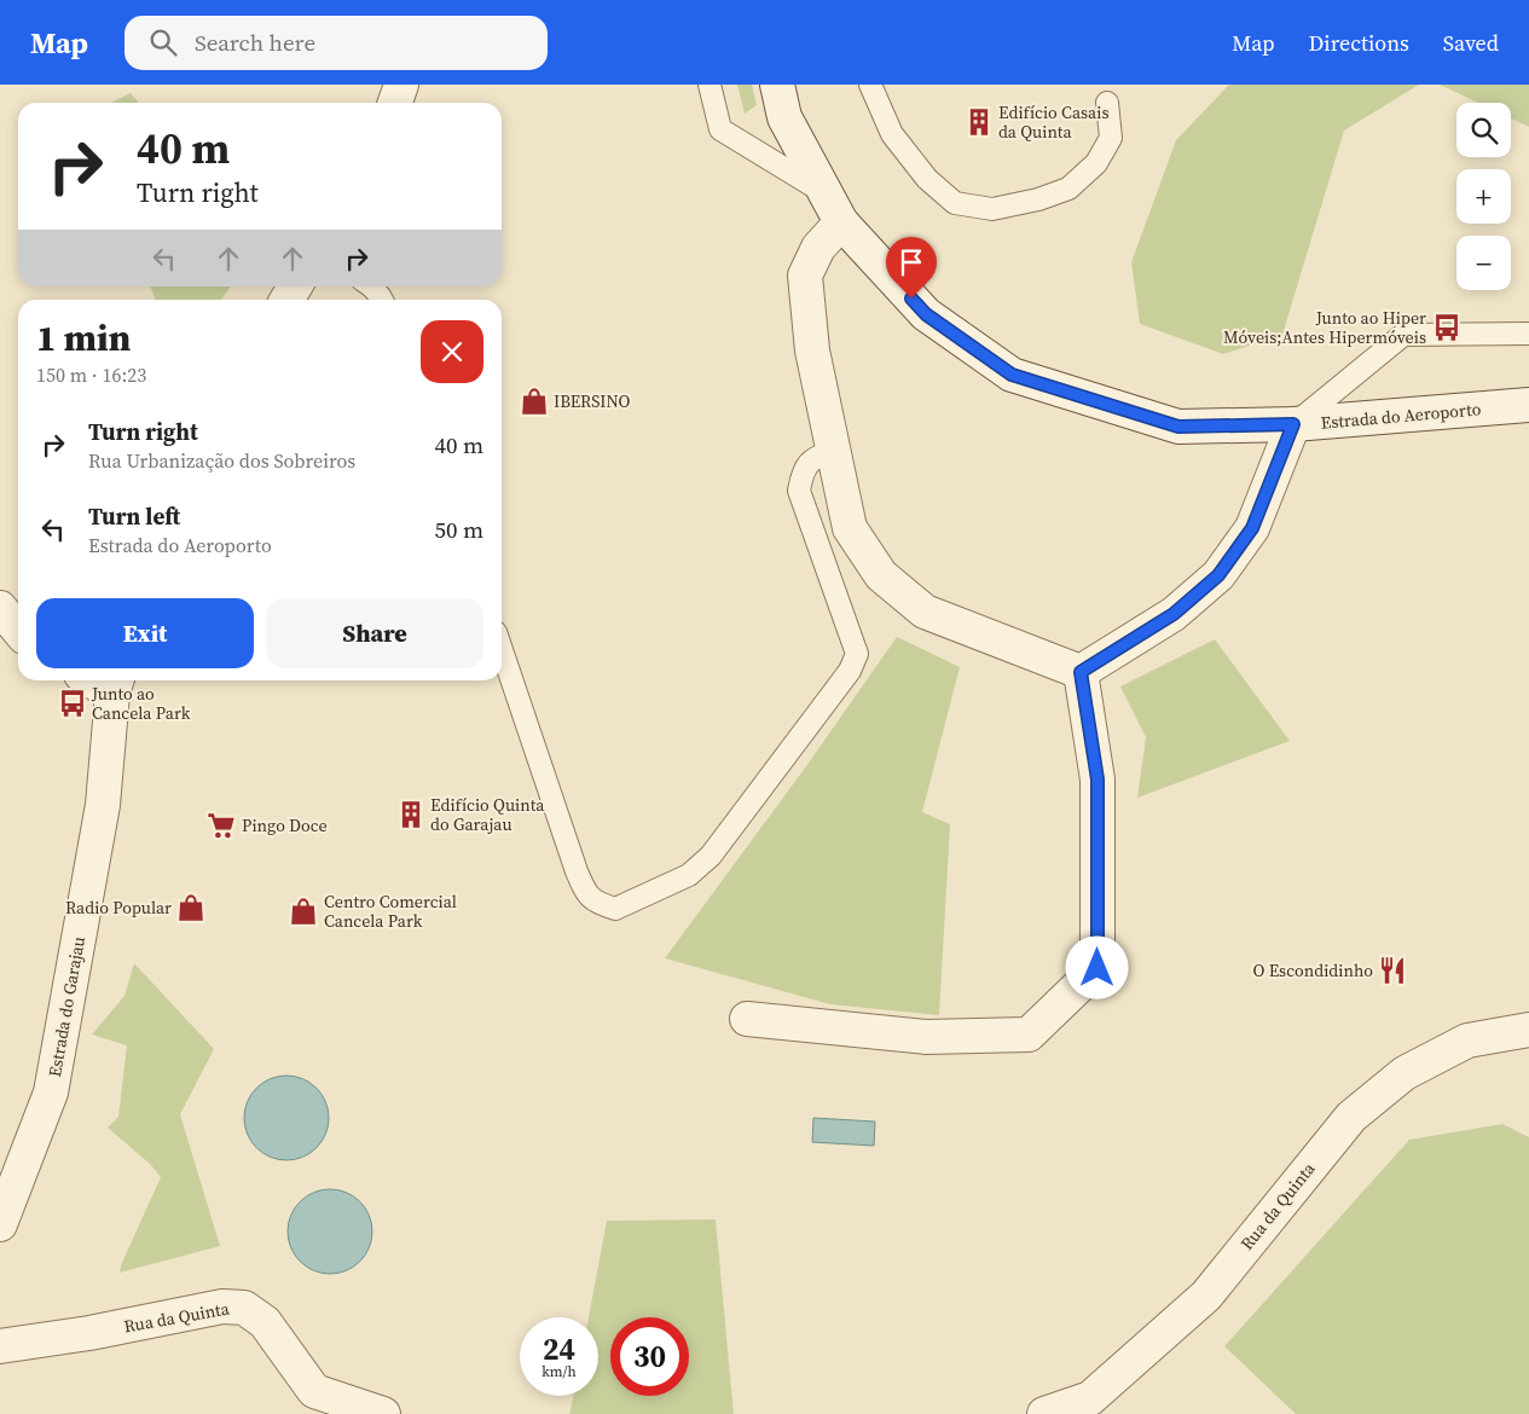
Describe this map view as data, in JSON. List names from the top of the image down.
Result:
{
  "streets": {
    "street": ["Estrada do Aeroporto", "Estrada do Garajau", "Rua da Quinta"]
  },
  "places": {
    "building": ["Edifício Casais da Quinta", "Edifício Quinta do Garajau"],
    "bus stop": ["Junto ao Hiper Móveis;Antes Hipermóveis", "Junto ao Cancela Park"],
    "shop": ["IBERSINO", "Radio Popular", "Centro Comercial Cancela Park"],
    "supermarket": ["Pingo Doce"],
    "restaurant": ["O Escondidinho"]
  },
  "page": {
    "header": "Map",
    "search": "Search here",
    "nav": ["Map", "Directions", "Saved"],
    "map_buttons": ["+", "−"],
    "turn": ["40 m", "Turn right"],
    "heading": ["1 min", "150 m · 16:23"],
    "list": [
      {
        "name": "Turn right",
        "note": "Rua Urbanização dos Sobreiros",
        "value": "40 m"
      },
      {
        "name": "Turn left",
        "note": "Estrada do Aeroporto",
        "value": "50 m"
      }
    ],
    "buttons": ["Exit", "Share"],
    "speed": "24 km/h",
    "limit": "30"
  }
}
